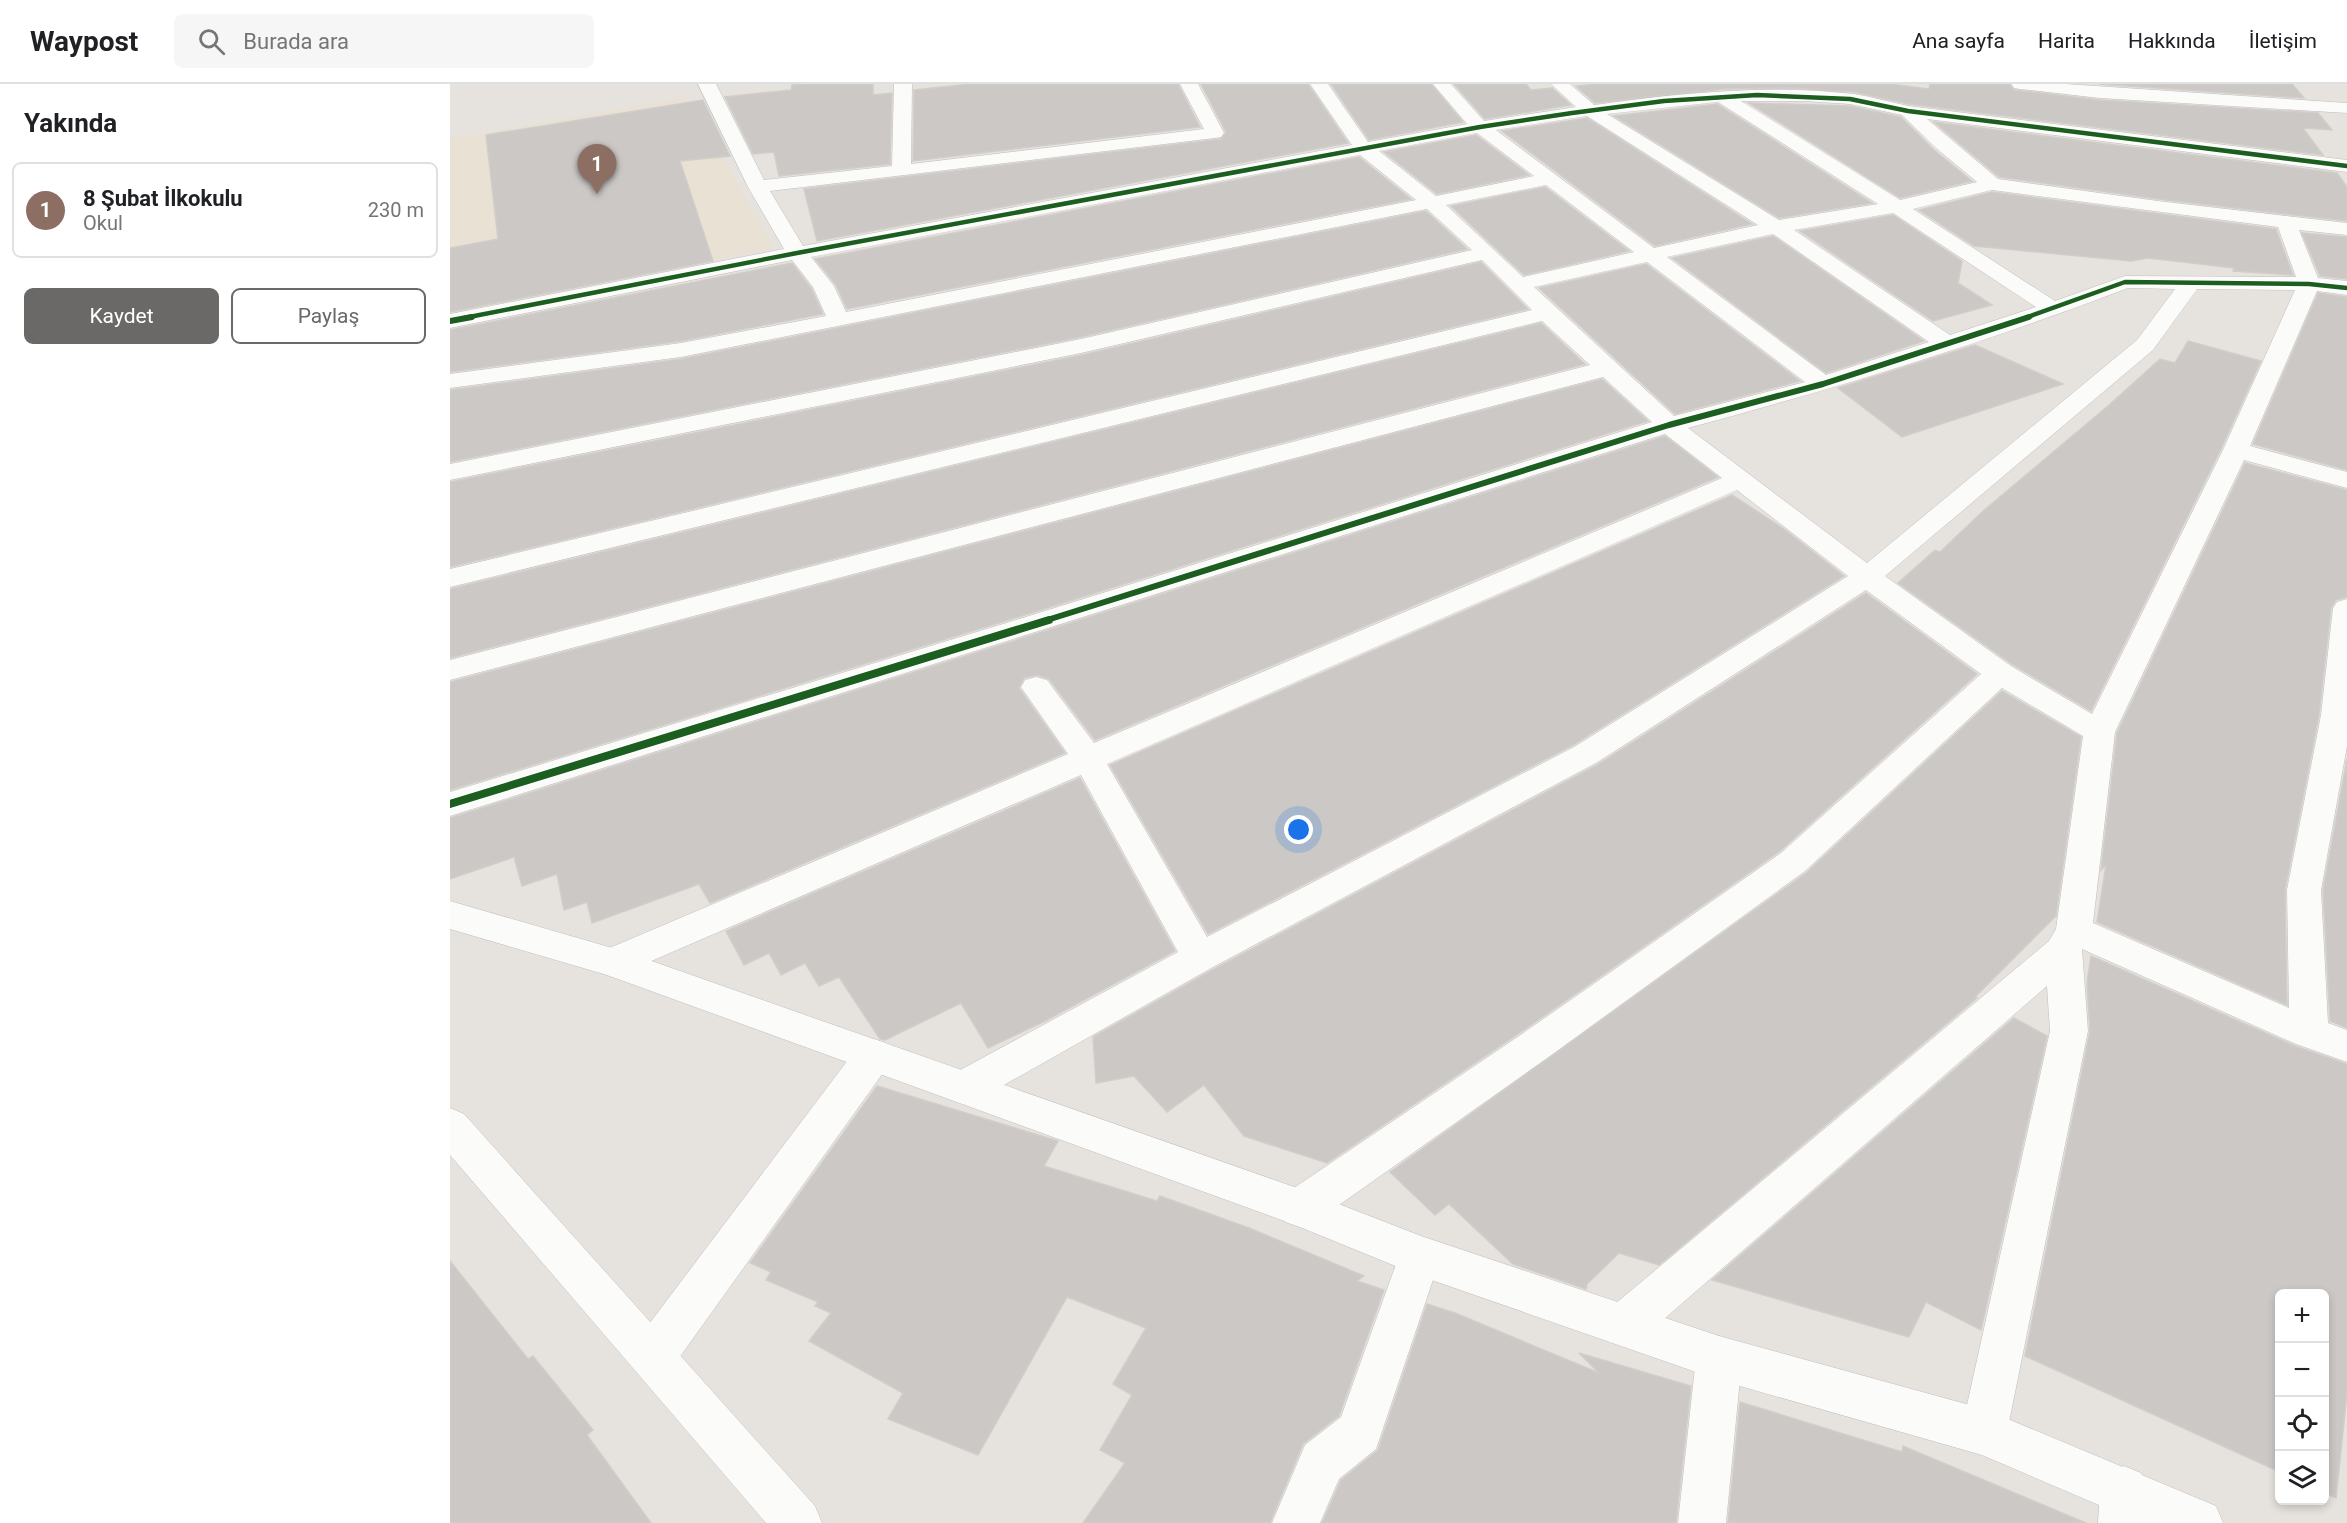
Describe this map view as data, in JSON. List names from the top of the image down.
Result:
{
  "page": {
    "header": "Waypost",
    "search": "Burada ara",
    "nav": [
      "Ana sayfa",
      "Harita",
      "Hakkında",
      "İletişim"
    ],
    "heading": "Yakında",
    "pins": "1",
    "list": [
      {
        "mark": "1",
        "name": "8 Şubat İlkokulu",
        "note": "Okul",
        "value": "230 m"
      }
    ],
    "buttons": ["Kaydet", "Paylaş"],
    "map_buttons": ["+", "−"]
  }
}
